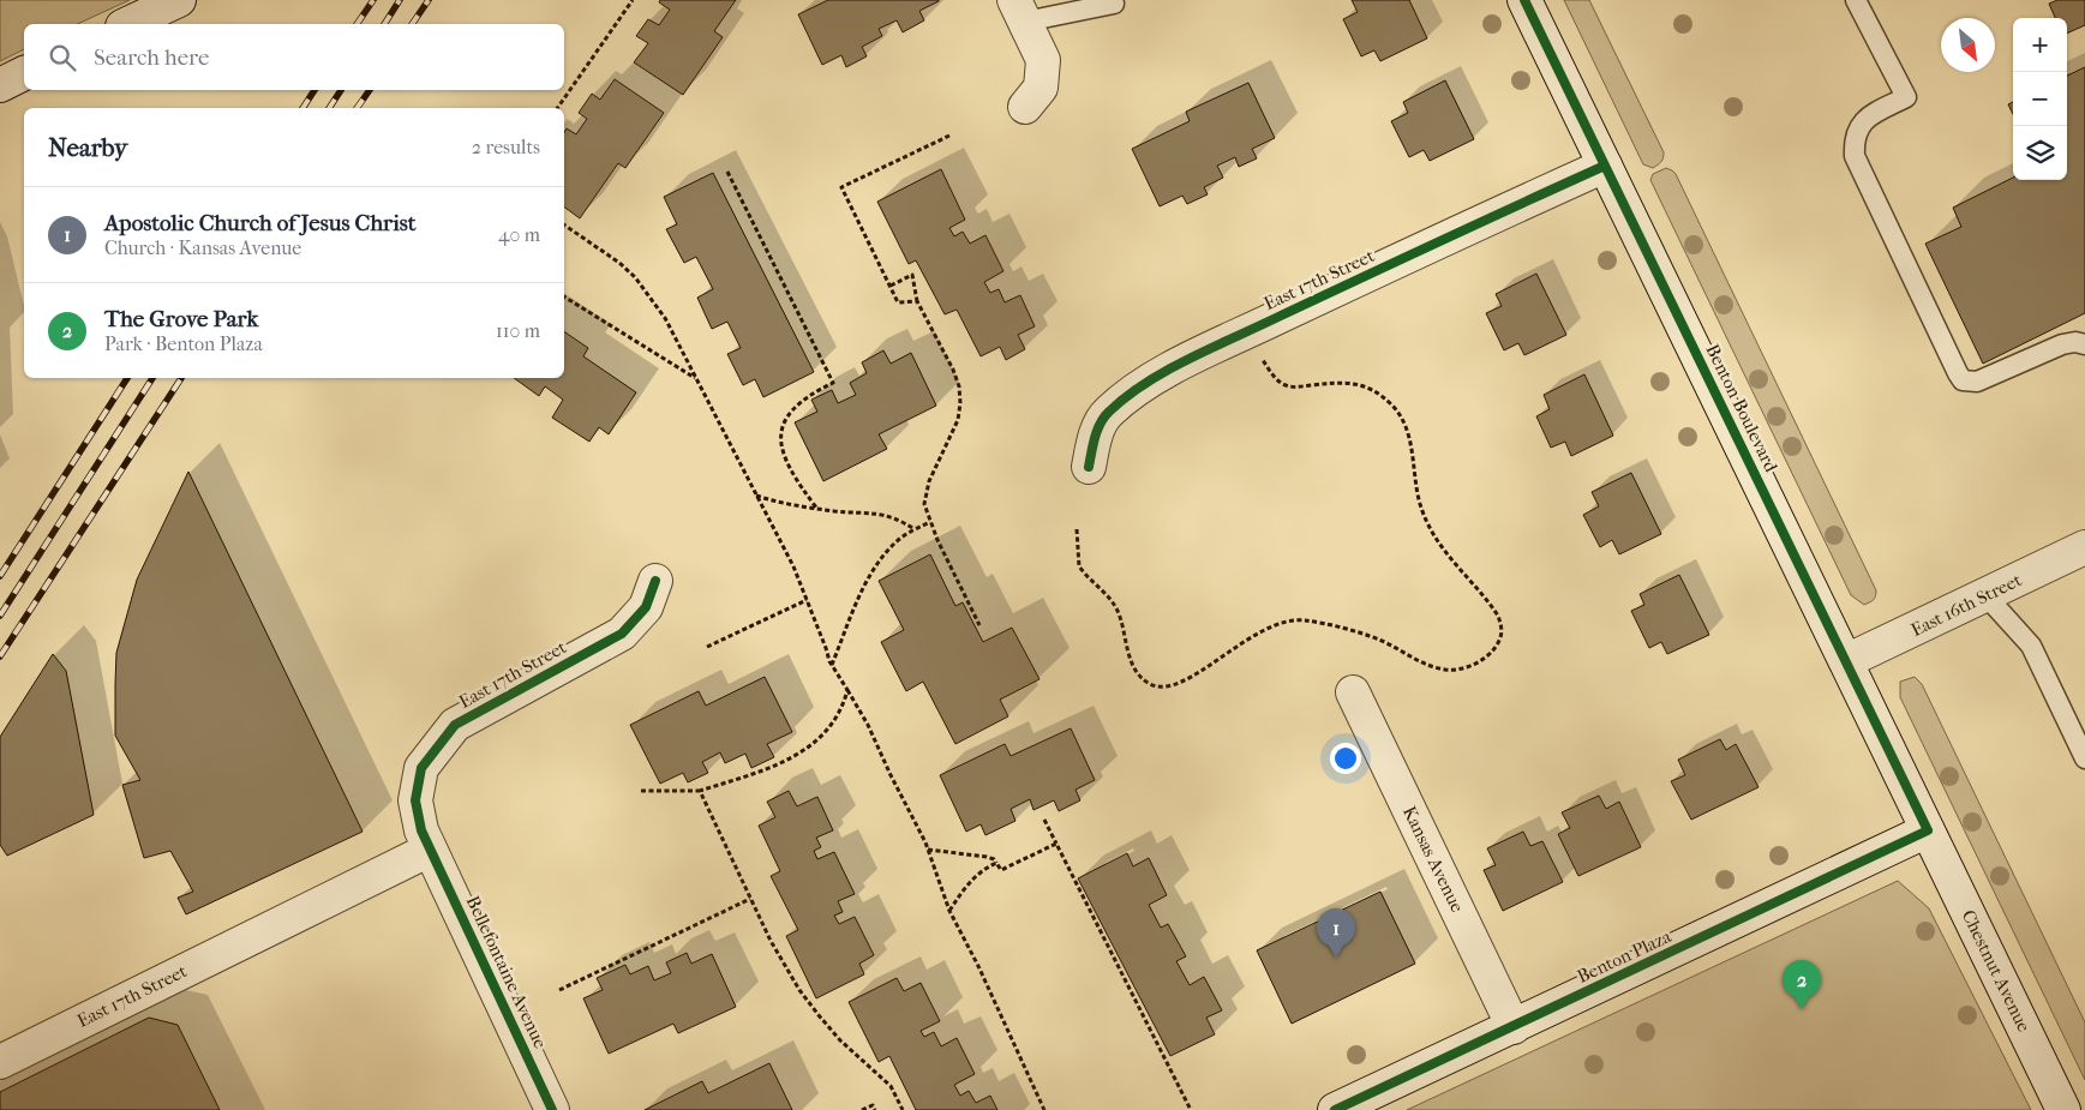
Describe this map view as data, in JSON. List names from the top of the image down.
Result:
{
  "streets": {
    "street": [
      "East 17th Street",
      "Benton Boulevard",
      "East 16th Street",
      "Kansas Avenue",
      "Benton Plaza",
      "Chestnut Avenue",
      "Bellefontaine Avenue"
    ]
  },
  "crossings": [
    ["East 17th Street", "Benton Boulevard"],
    ["East 17th Street", "Bellefontaine Avenue"],
    ["Benton Boulevard", "East 16th Street"],
    ["Benton Boulevard", "Benton Plaza"],
    ["Benton Boulevard", "Chestnut Avenue"],
    ["Kansas Avenue", "Benton Plaza"],
    ["Benton Plaza", "Chestnut Avenue"]
  ],
  "north": "bottom right",
  "page": {
    "map_buttons": ["+", "−"],
    "search": "Search here",
    "heading": ["Nearby", "2 results"],
    "list": [
      {
        "mark": "1",
        "name": "Apostolic Church of Jesus Christ",
        "note": "Church · Kansas Avenue",
        "value": "40 m"
      },
      {
        "mark": "2",
        "name": "The Grove Park",
        "note": "Park · Benton Plaza",
        "value": "110 m"
      }
    ],
    "pins": ["1", "2"]
  }
}
